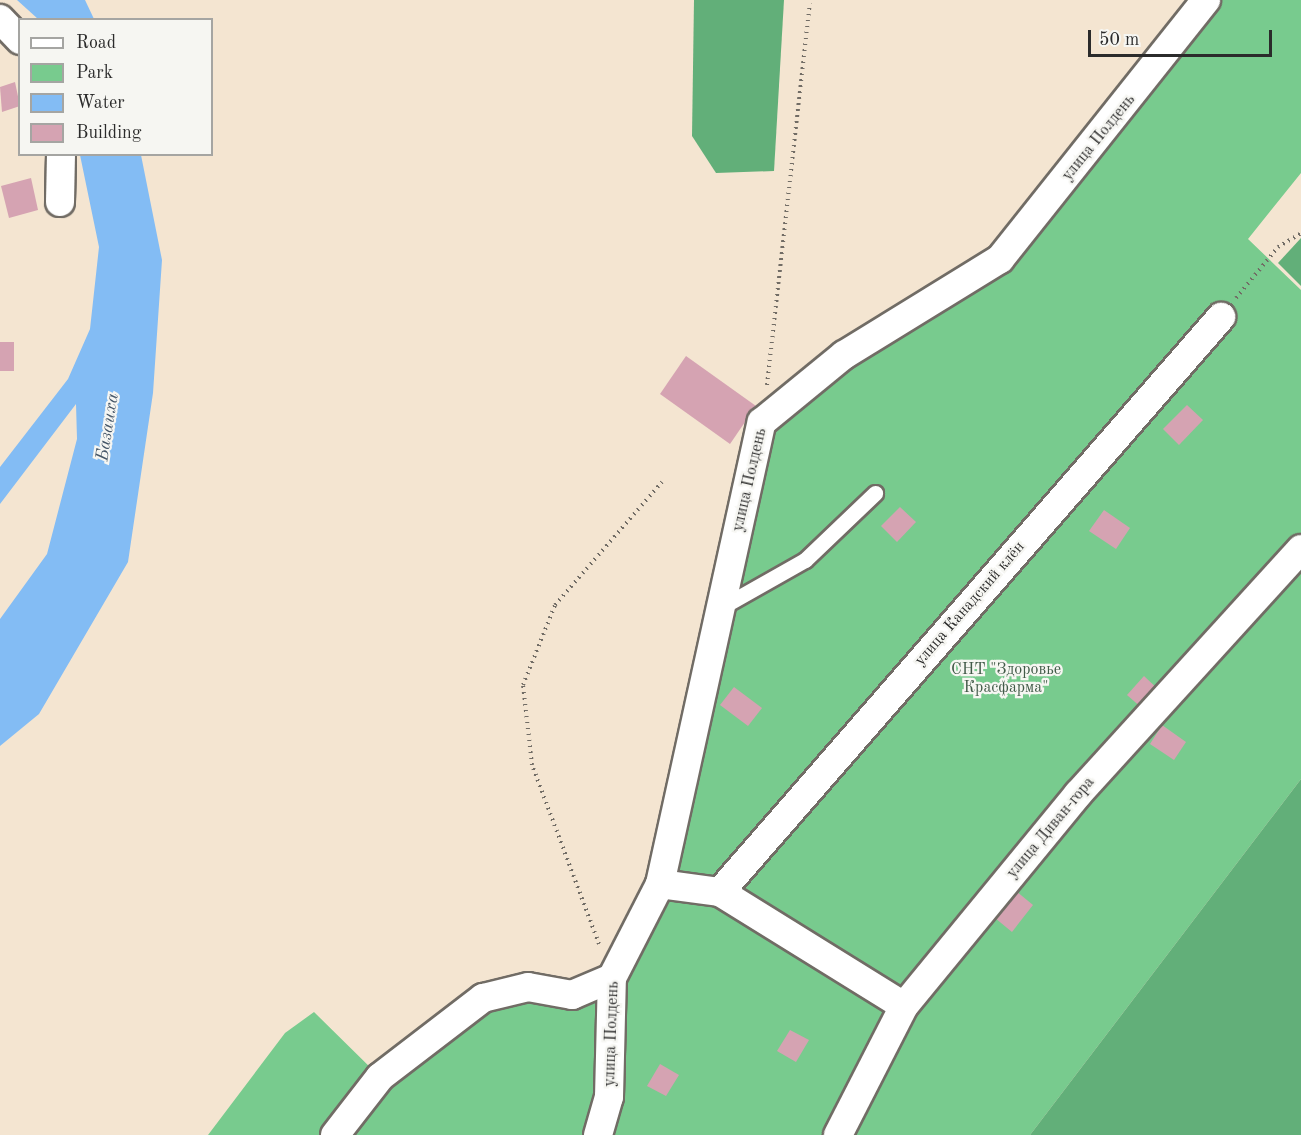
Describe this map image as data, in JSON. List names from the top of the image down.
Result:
{
  "streets": {
    "street": ["улица Полдень", "улица Канадский клён", "улица Диван-гора"]
  },
  "water": ["Базаиха"],
  "parks": ["СНТ \"Здоровье Красфарма\""],
  "legend": [
    "Road",
    "Park",
    "Water",
    "Building"
  ],
  "scale_bar": "50 m"
}
